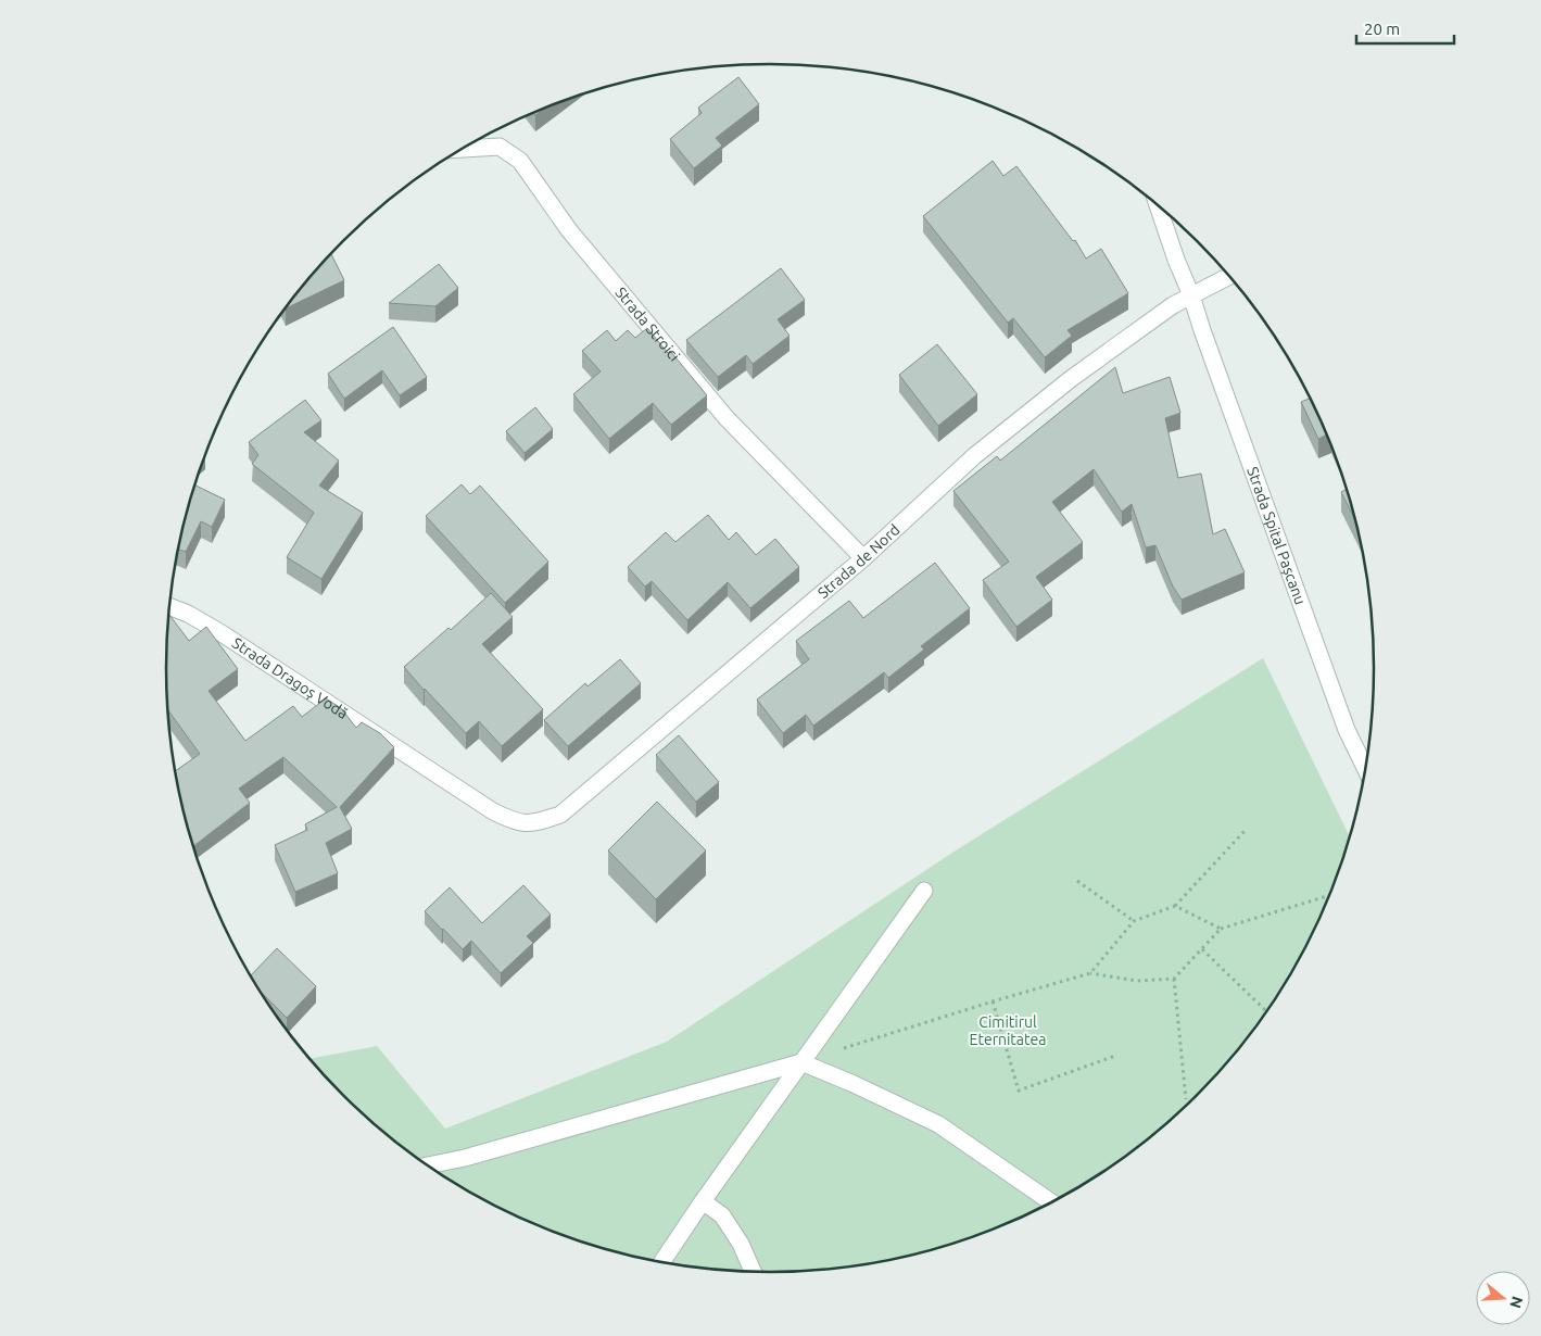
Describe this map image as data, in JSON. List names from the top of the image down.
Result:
{
  "streets": {
    "street": [
      "Strada Stroici",
      "Strada Spital Pașcanu",
      "Strada de Nord",
      "Strada Dragoș Vodă"
    ]
  },
  "crossings": [
    ["Strada Stroici", "Strada de Nord"],
    ["Strada Spital Pașcanu", "Strada de Nord"],
    ["Strada de Nord", "Strada Dragoș Vodă"]
  ],
  "parks": ["Cimitirul Eternitatea"],
  "scale_bar": "20 m",
  "north": "right"
}
